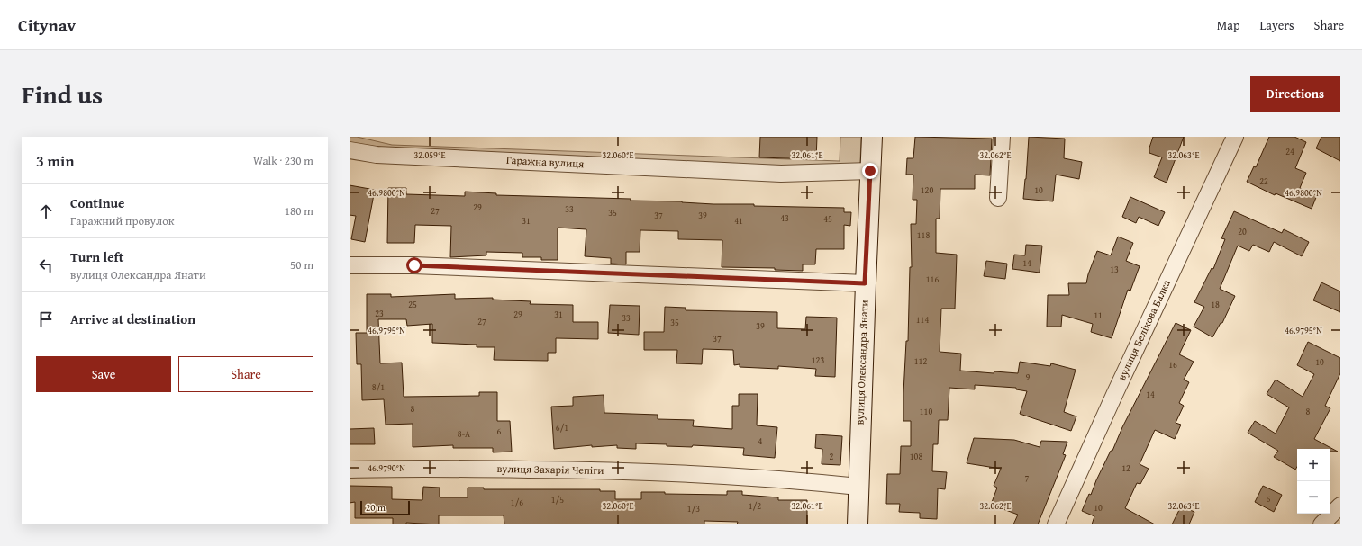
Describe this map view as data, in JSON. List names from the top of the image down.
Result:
{
  "streets": {
    "street": [
      "Гаражна вулиця",
      "вулиця Белікова Балка",
      "вулиця Олександра Янати",
      "вулиця Захарія Чепіги"
    ]
  },
  "crossings": [
    ["Гаражна вулиця", "вулиця Олександра Янати"],
    ["вулиця Олександра Янати", "вулиця Захарія Чепіги"]
  ],
  "house_numbers": [
    "24",
    "22",
    "120",
    "10",
    "29",
    "33",
    "27",
    "35",
    "37",
    "39",
    "43",
    "45",
    "31",
    "41",
    "20",
    "118",
    "14",
    "13",
    "116",
    "25",
    "18",
    "23",
    "29",
    "31",
    "11",
    "33",
    "114",
    "27",
    "35",
    "39",
    "37",
    "123",
    "112",
    "10",
    "16",
    "9",
    "8/1",
    "14",
    "8",
    "110",
    "8",
    "6/1",
    "6",
    "8-А",
    "4",
    "2",
    "108",
    "12",
    "7",
    "6",
    "1/5",
    "1/6",
    "1/2",
    "10",
    "1/3"
  ],
  "scale_bar": "20 m",
  "page": {
    "header": "Citynav",
    "nav": ["Map", "Layers", "Share"],
    "title": "Find us",
    "buttons": [
      "Directions",
      ["Save", "Share"]
    ],
    "heading": ["3 min", "Walk · 230 m"],
    "list": [
      ["Continue", "Гаражний провулок", "180 m"],
      ["Turn left", "вулиця Олександра Янати", "50 m"],
      "Arrive at destination"
    ],
    "map_buttons": ["+", "−"],
    "scale": "20 m"
  },
  "coordinates": [
    "32.059°E",
    "32.060°E",
    "32.061°E",
    "32.062°E",
    "32.063°E",
    "46.9800°N",
    "46.9795°N",
    "46.9790°N"
  ]
}
